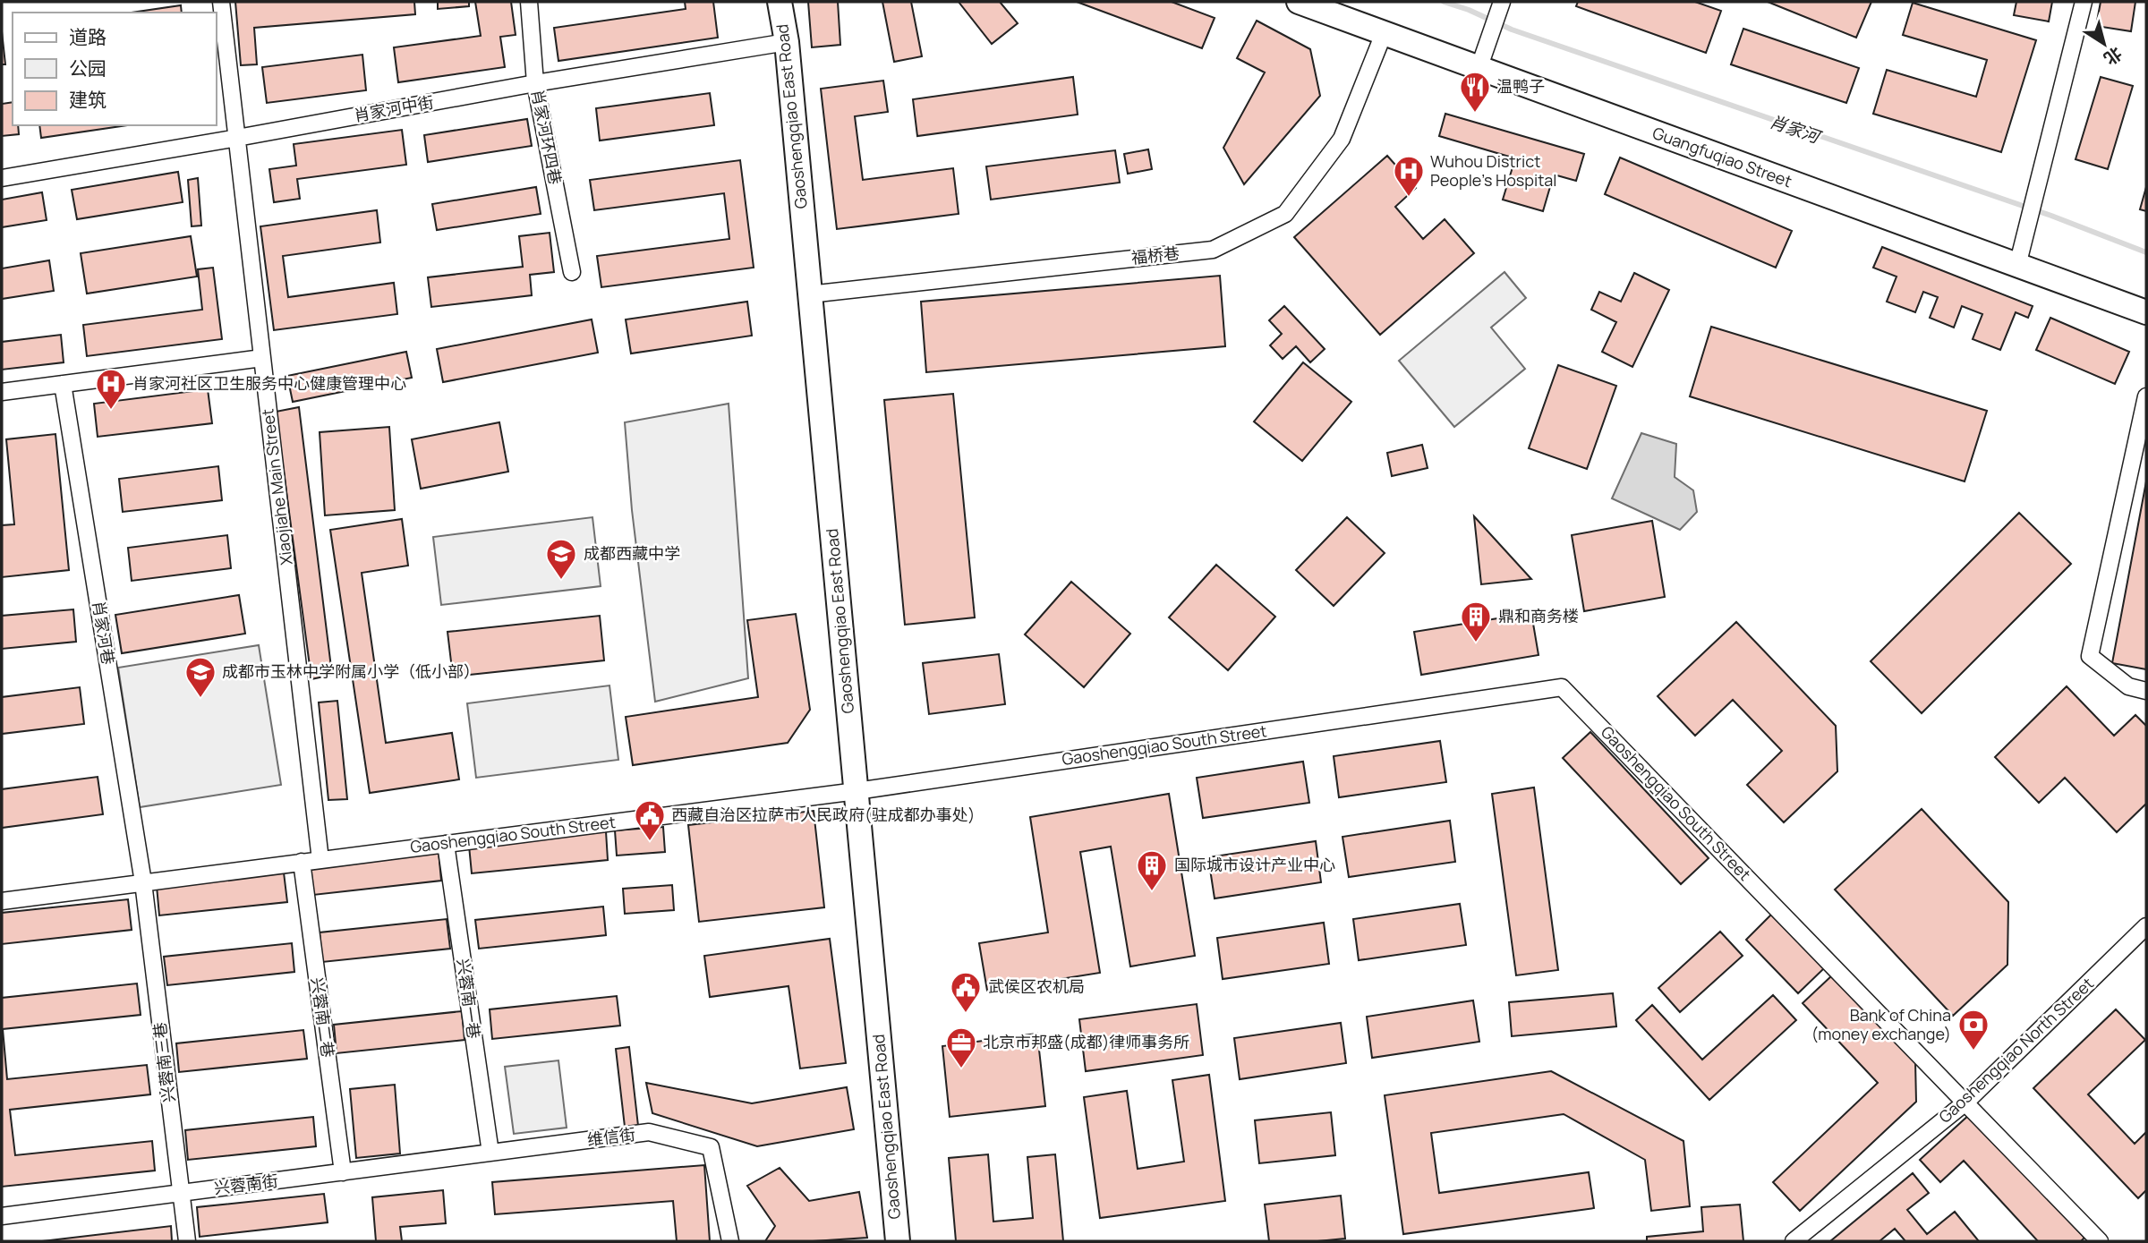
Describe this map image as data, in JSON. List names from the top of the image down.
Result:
{
  "streets": {
    "street": [
      "肖家河中街",
      "Gaoshengqiao East Road",
      "肖家河环四巷",
      "Guangfuqiao Street",
      "福桥巷",
      "Xiaojiahe Main Street",
      "肖家河巷",
      "Gaoshengqiao South Street",
      "兴蓉南一巷",
      "兴蓉南二巷",
      "Gaoshengqiao North Street",
      "兴蓉南三巷",
      "维信街",
      "兴蓉南街"
    ]
  },
  "crossings": [
    ["肖家河中街", "Gaoshengqiao East Road"],
    ["肖家河中街", "肖家河环四巷"],
    ["肖家河中街", "Xiaojiahe Main Street"],
    ["Gaoshengqiao East Road", "福桥巷"],
    ["Gaoshengqiao East Road", "Gaoshengqiao South Street"],
    ["Guangfuqiao Street", "福桥巷"],
    ["Xiaojiahe Main Street", "Gaoshengqiao South Street"],
    ["肖家河巷", "Gaoshengqiao South Street"],
    ["肖家河巷", "兴蓉南三巷"],
    ["Gaoshengqiao South Street", "兴蓉南一巷"],
    ["Gaoshengqiao South Street", "兴蓉南二巷"],
    ["Gaoshengqiao South Street", "Gaoshengqiao North Street"],
    ["Gaoshengqiao South Street", "兴蓉南三巷"],
    ["兴蓉南一巷", "维信街"],
    ["兴蓉南一巷", "兴蓉南街"],
    ["兴蓉南二巷", "兴蓉南街"],
    ["兴蓉南三巷", "兴蓉南街"],
    ["维信街", "兴蓉南街"]
  ],
  "water": ["肖家河"],
  "places": {
    "restaurant": ["温鸭子"],
    "hospital": ["Wuhou District People's Hospital", "肖家河社区卫生服务中心健康管理中心"],
    "school or university": ["成都西藏中学", "成都市玉林中学附属小学（低小部）"],
    "building": ["鼎和商务楼", "国际城市设计产业中心"],
    "public building": ["西藏自治区拉萨市人民政府(驻成都办事处)", "武侯区农机局"],
    "bank": ["Bank of China (money exchange)"],
    "office": ["北京市邦盛(成都)律师事务所"]
  },
  "legend": ["道路", "公园", "建筑"],
  "north": "bottom right"
}
